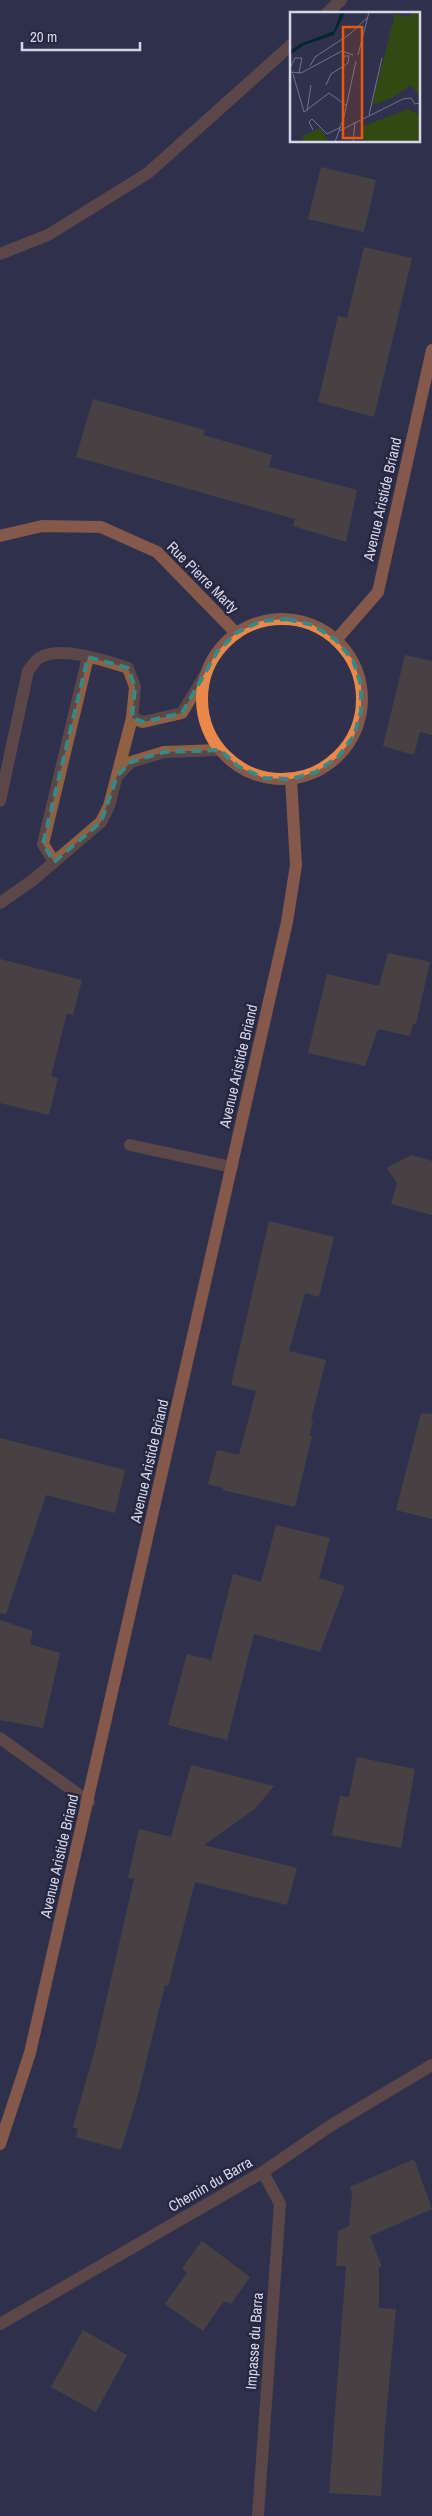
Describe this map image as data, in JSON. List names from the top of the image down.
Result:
{
  "streets": {
    "main road": ["Avenue Aristide Briand", "Rue Pierre Marty"],
    "street": ["Chemin du Barra", "Impasse du Barra"]
  },
  "crossings": [
    ["Avenue Aristide Briand", "Rue Pierre Marty"],
    ["Chemin du Barra", "Impasse du Barra"]
  ],
  "scale_bar": "20 m"
}
